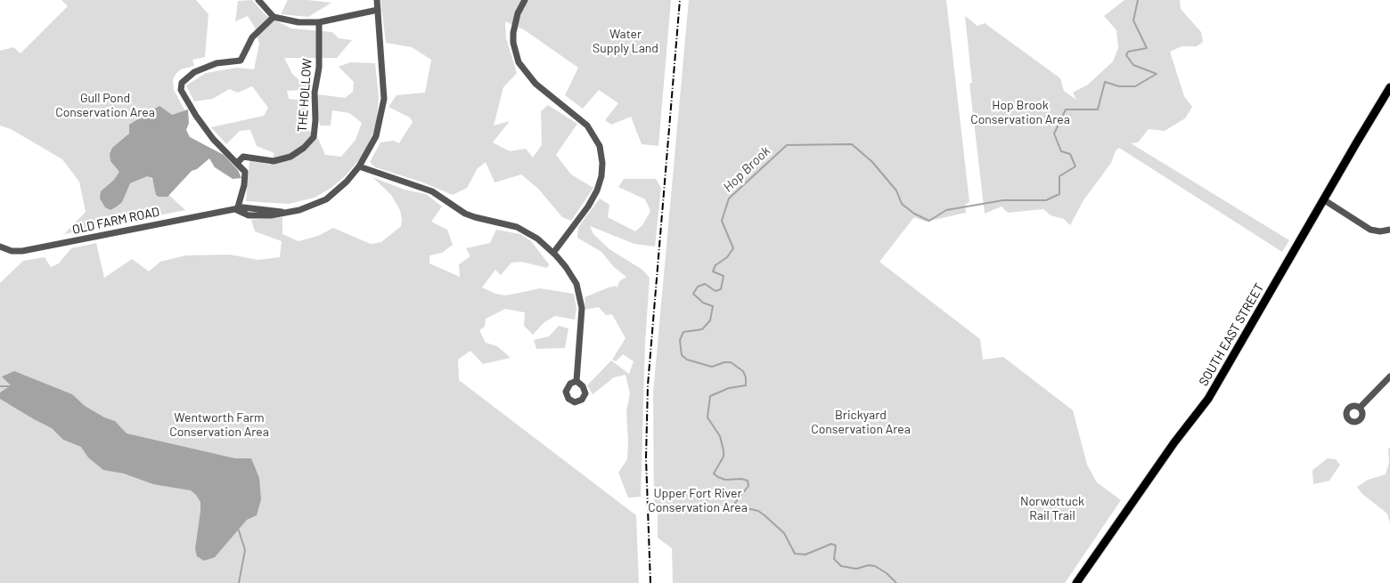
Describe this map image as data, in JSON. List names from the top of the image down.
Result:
{
  "streets": {
    "main road": ["SOUTH EAST STREET"],
    "street": ["THE HOLLOW", "OLD FARM ROAD"]
  },
  "water": ["Hop Brook"],
  "parks": [
    "Water Supply Land",
    "Gull Pond Conservation Area",
    "Hop Brook Conservation Area",
    "Brickyard Conservation Area",
    "Wentworth Farm Conservation Area",
    "Upper Fort River Conservation Area",
    "Norwottuck Rail Trail"
  ]
}
